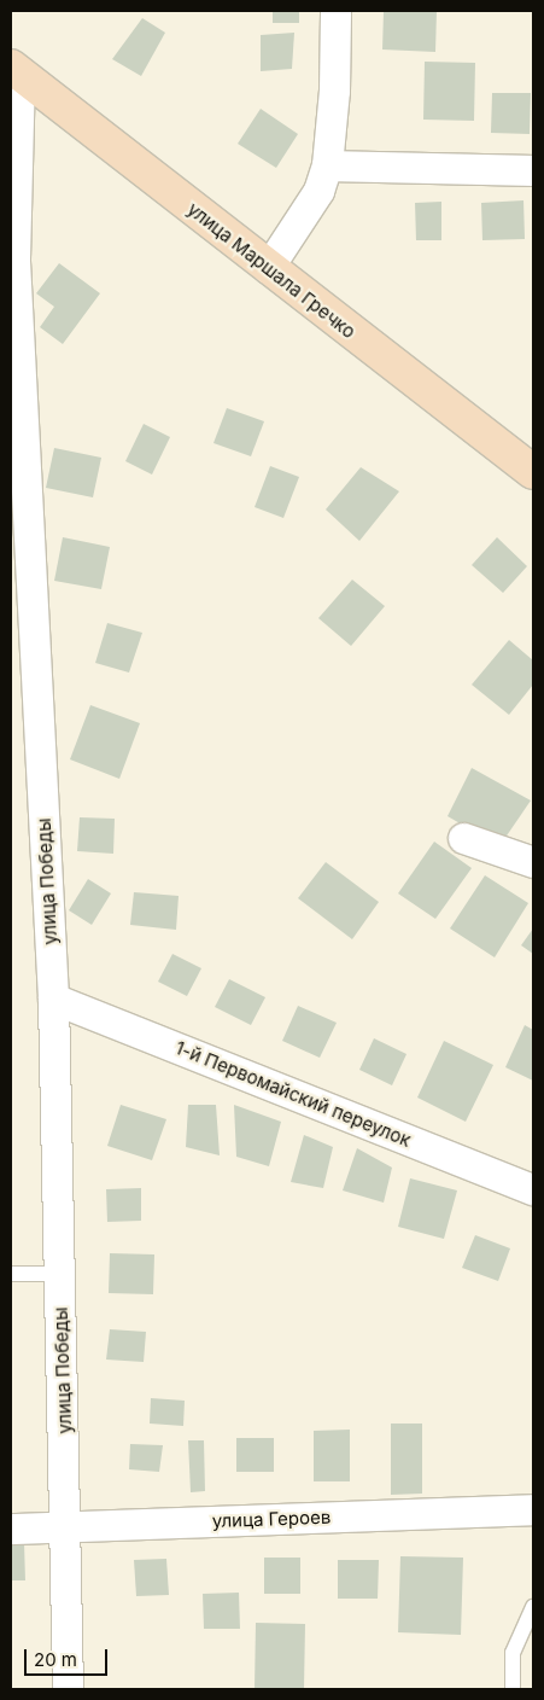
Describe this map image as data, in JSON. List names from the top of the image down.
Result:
{
  "streets": {
    "main road": ["улица Маршала Гречко"],
    "street": ["улица Победы", "1-й Первомайский переулок", "улица Героев"]
  },
  "crossings": [
    ["улица Маршала Гречко", "улица Победы"],
    ["улица Победы", "1-й Первомайский переулок"],
    ["улица Победы", "улица Героев"]
  ],
  "scale_bar": "20 m"
}
